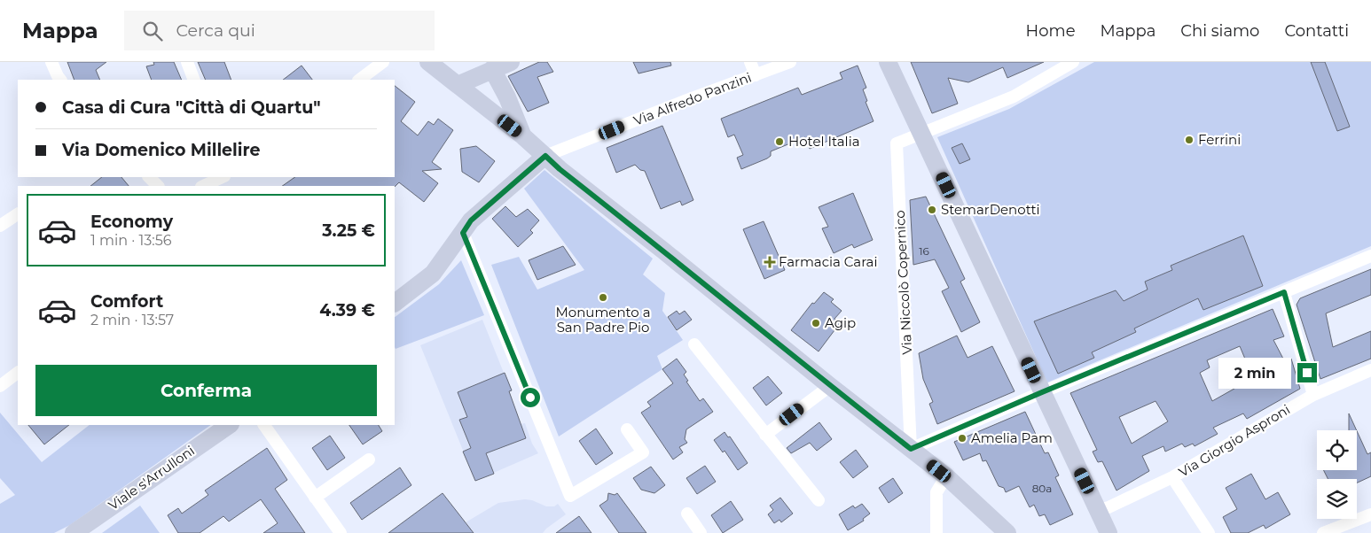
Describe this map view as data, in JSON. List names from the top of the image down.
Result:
{
  "streets": {
    "street": [
      "Via Alfredo Panzini",
      "Via Niccolò Copernico",
      "Via Giorgio Asproni",
      "Viale s'Arrulloni"
    ]
  },
  "places": {
    "other": [
      "Ferrini",
      "Hotel Italia",
      "StemarDenotti",
      "Monumento a San Padre Pio",
      "Agip",
      "Amelia Pam"
    ],
    "health": ["Farmacia Carai"]
  },
  "house_numbers": ["16", "80a"],
  "page": {
    "header": "Mappa",
    "search": "Cerca qui",
    "nav": [
      "Home",
      "Mappa",
      "Chi siamo",
      "Contatti"
    ],
    "banner": ["Casa di Cura \"Città di Quartu\"", "Via Domenico Millelire"],
    "list": [
      {
        "name": "Economy",
        "note": "1 min · 13:56",
        "value": "3.25 €"
      },
      {
        "name": "Comfort",
        "note": "2 min · 13:57",
        "value": "4.39 €"
      }
    ],
    "buttons": "Conferma",
    "bubble": "2 min"
  }
}
